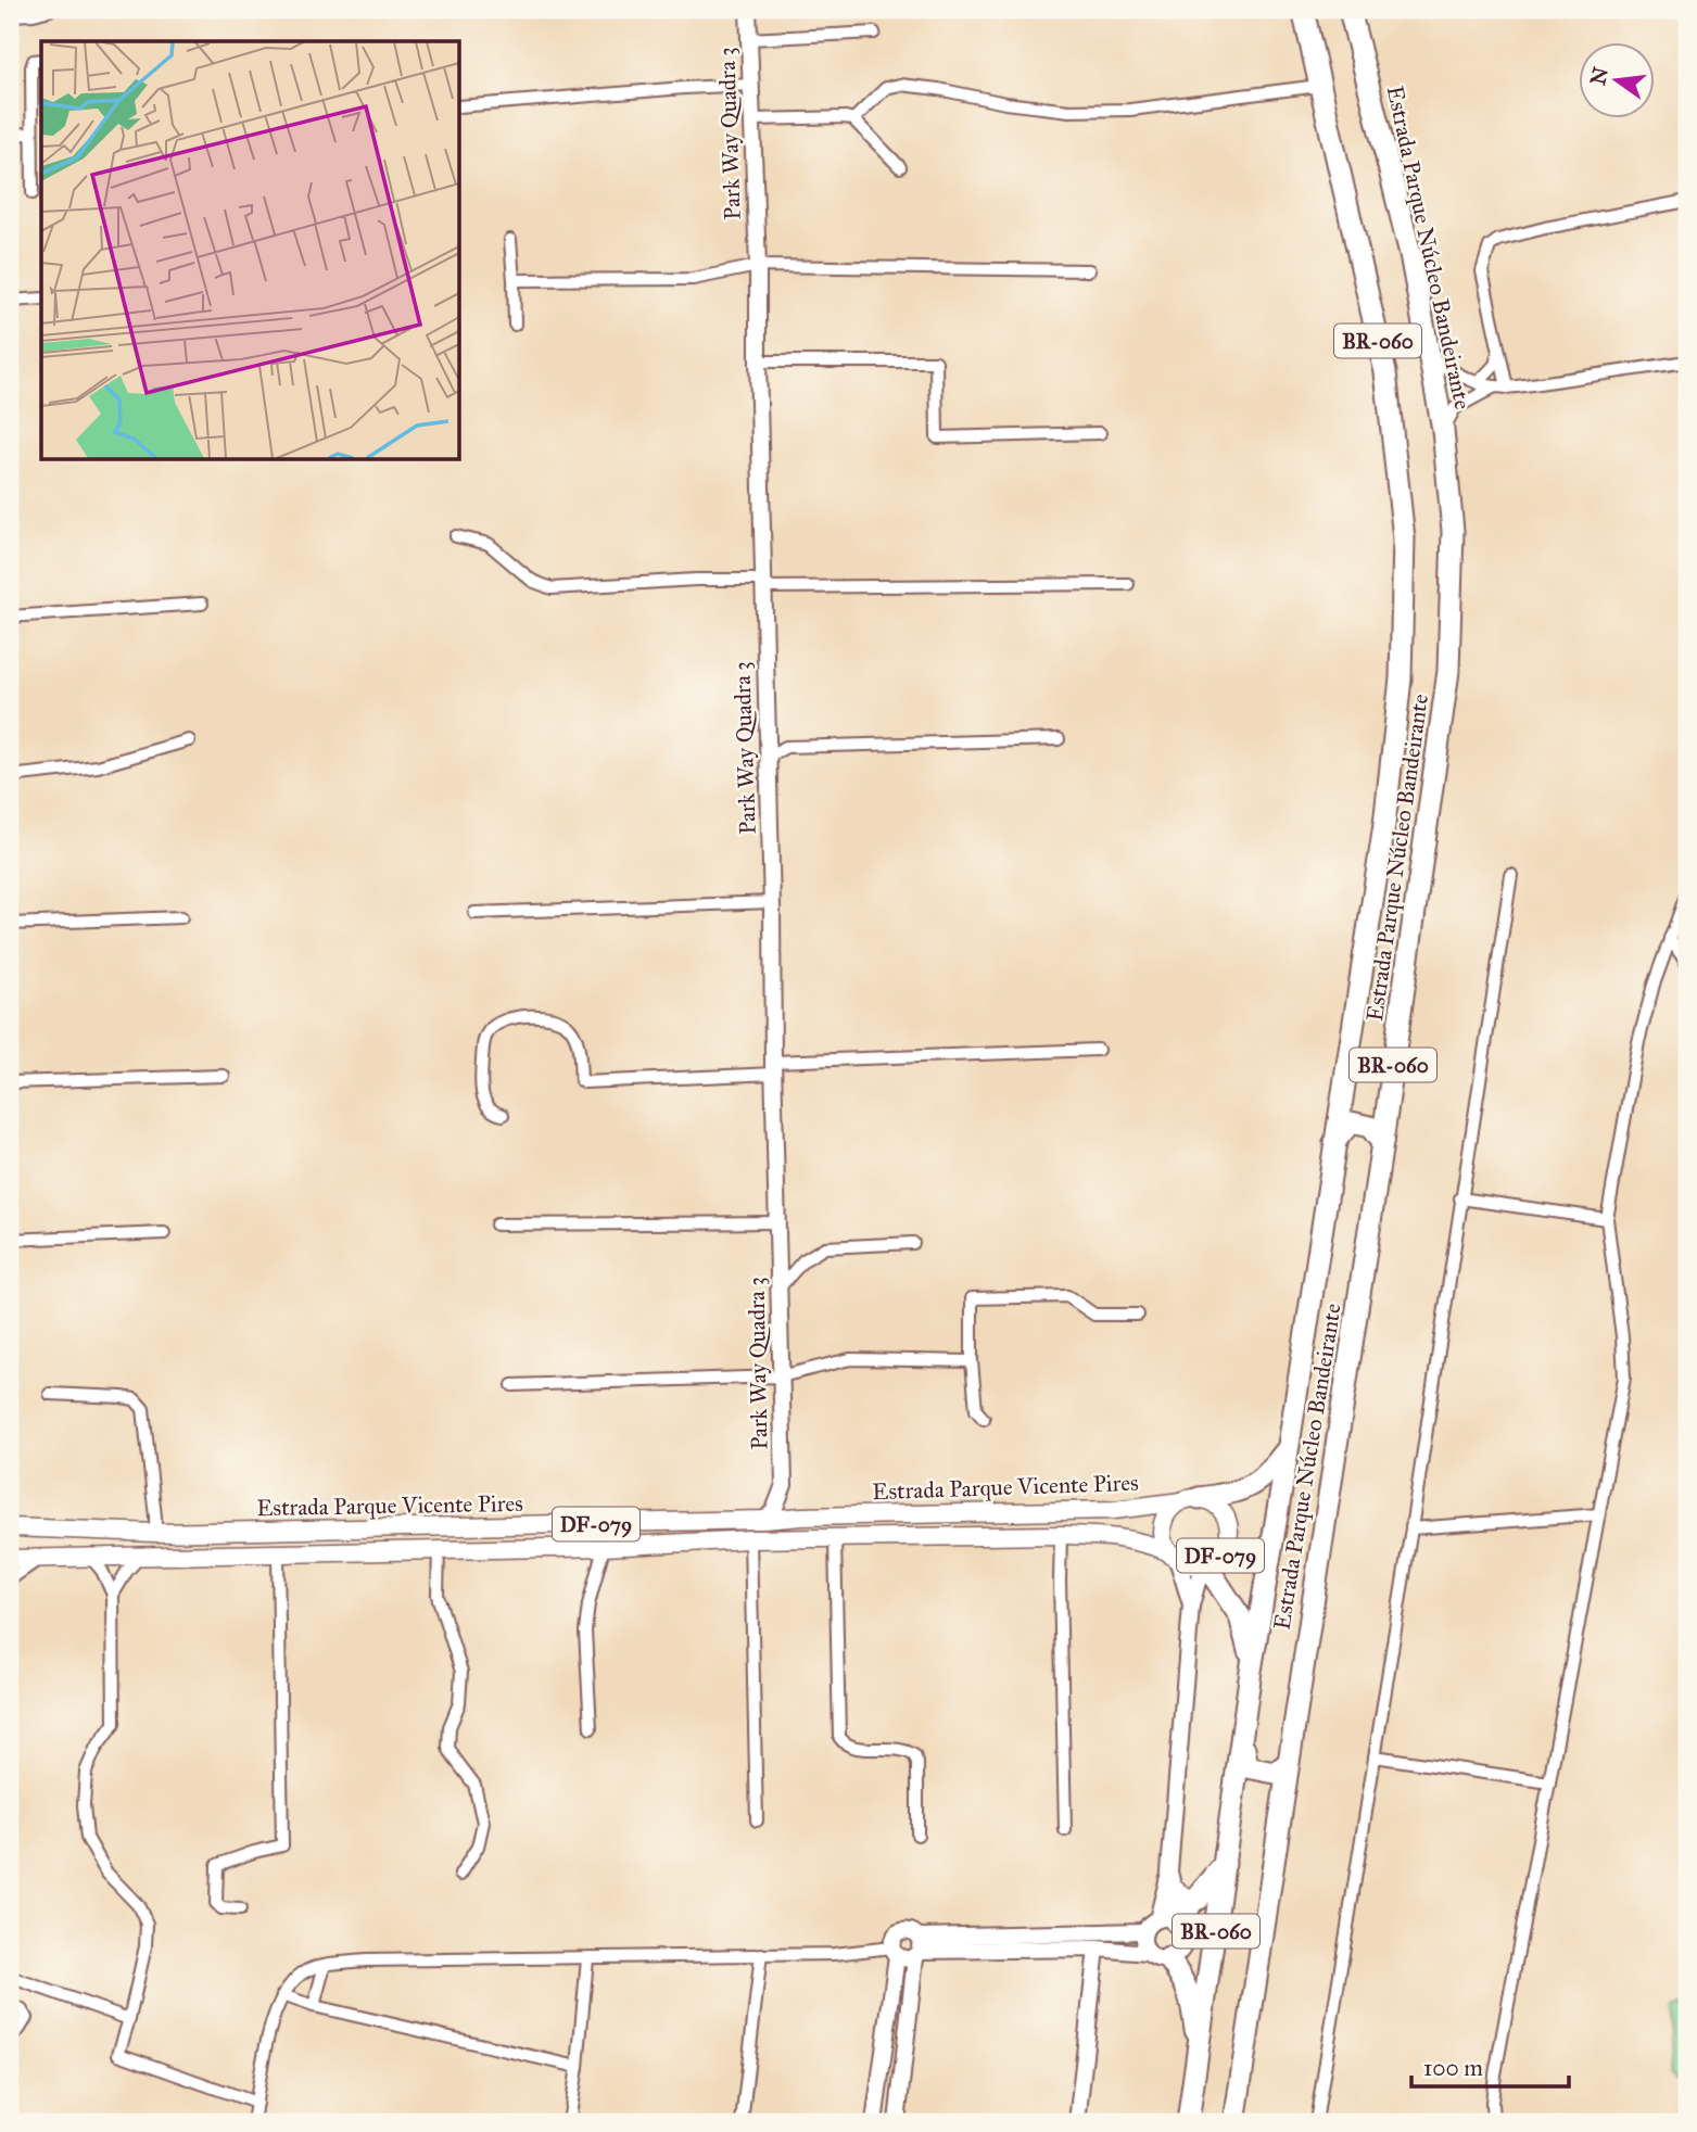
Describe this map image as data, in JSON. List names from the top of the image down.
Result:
{
  "streets": {
    "highway": ["Estrada Parque Núcleo Bandeirante", "BR-060"],
    "main road": ["Estrada Parque Vicente Pires", "DF-079"],
    "street": ["Park Way Quadra 3"]
  },
  "crossings": [
    ["Park Way Quadra 3", "Estrada Parque Vicente Pires"],
    ["Estrada Parque Vicente Pires", "DF-079"]
  ],
  "scale_bar": "100 m",
  "north": "left"
}
